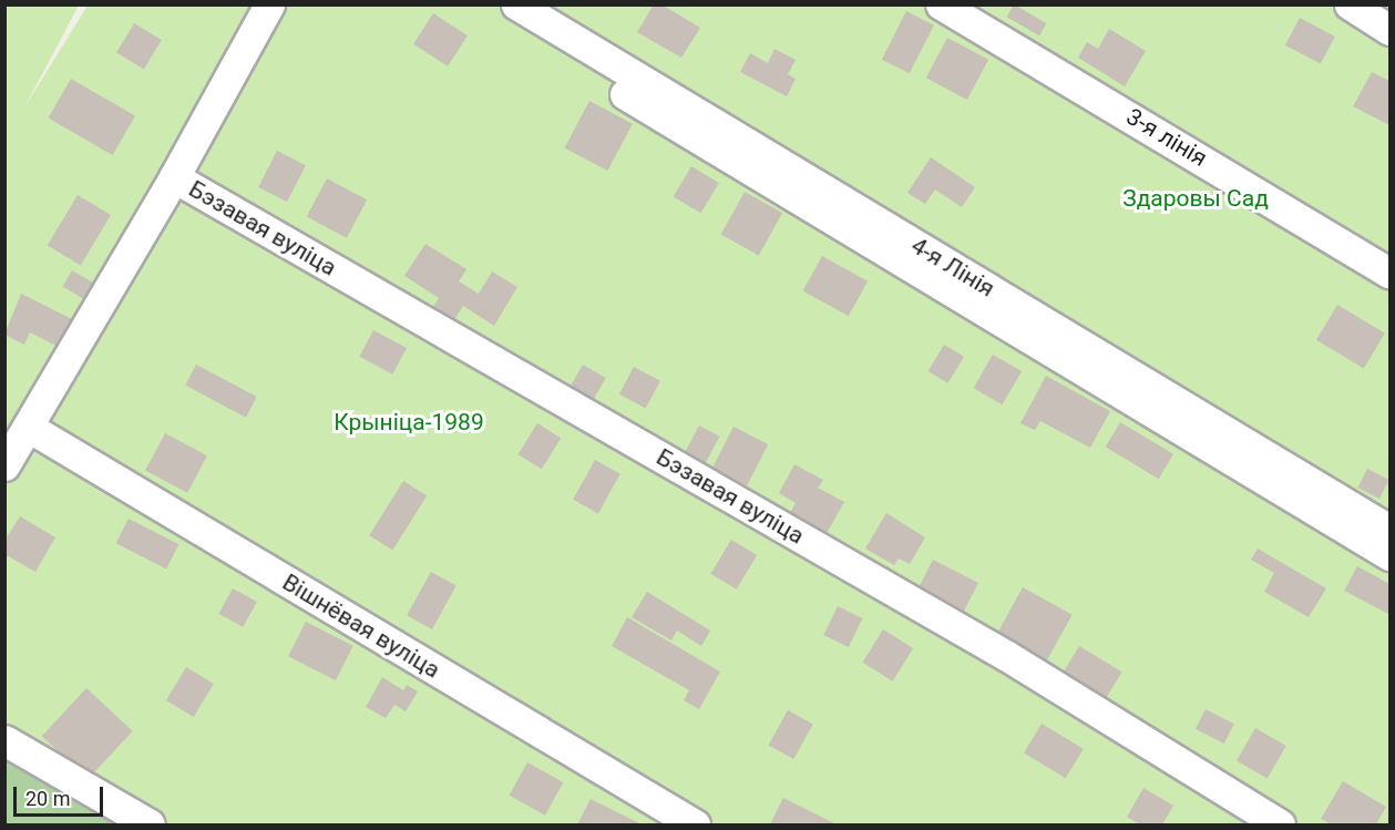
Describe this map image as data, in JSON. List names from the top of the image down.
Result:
{
  "streets": {
    "street": [
      "3-я лінія",
      "Бэзавая вуліца",
      "4-я Лінія",
      "Вішнёвая вуліца"
    ]
  },
  "parks": ["Здаровы Сад", "Крыніца-1989"],
  "scale_bar": "20 m"
}
